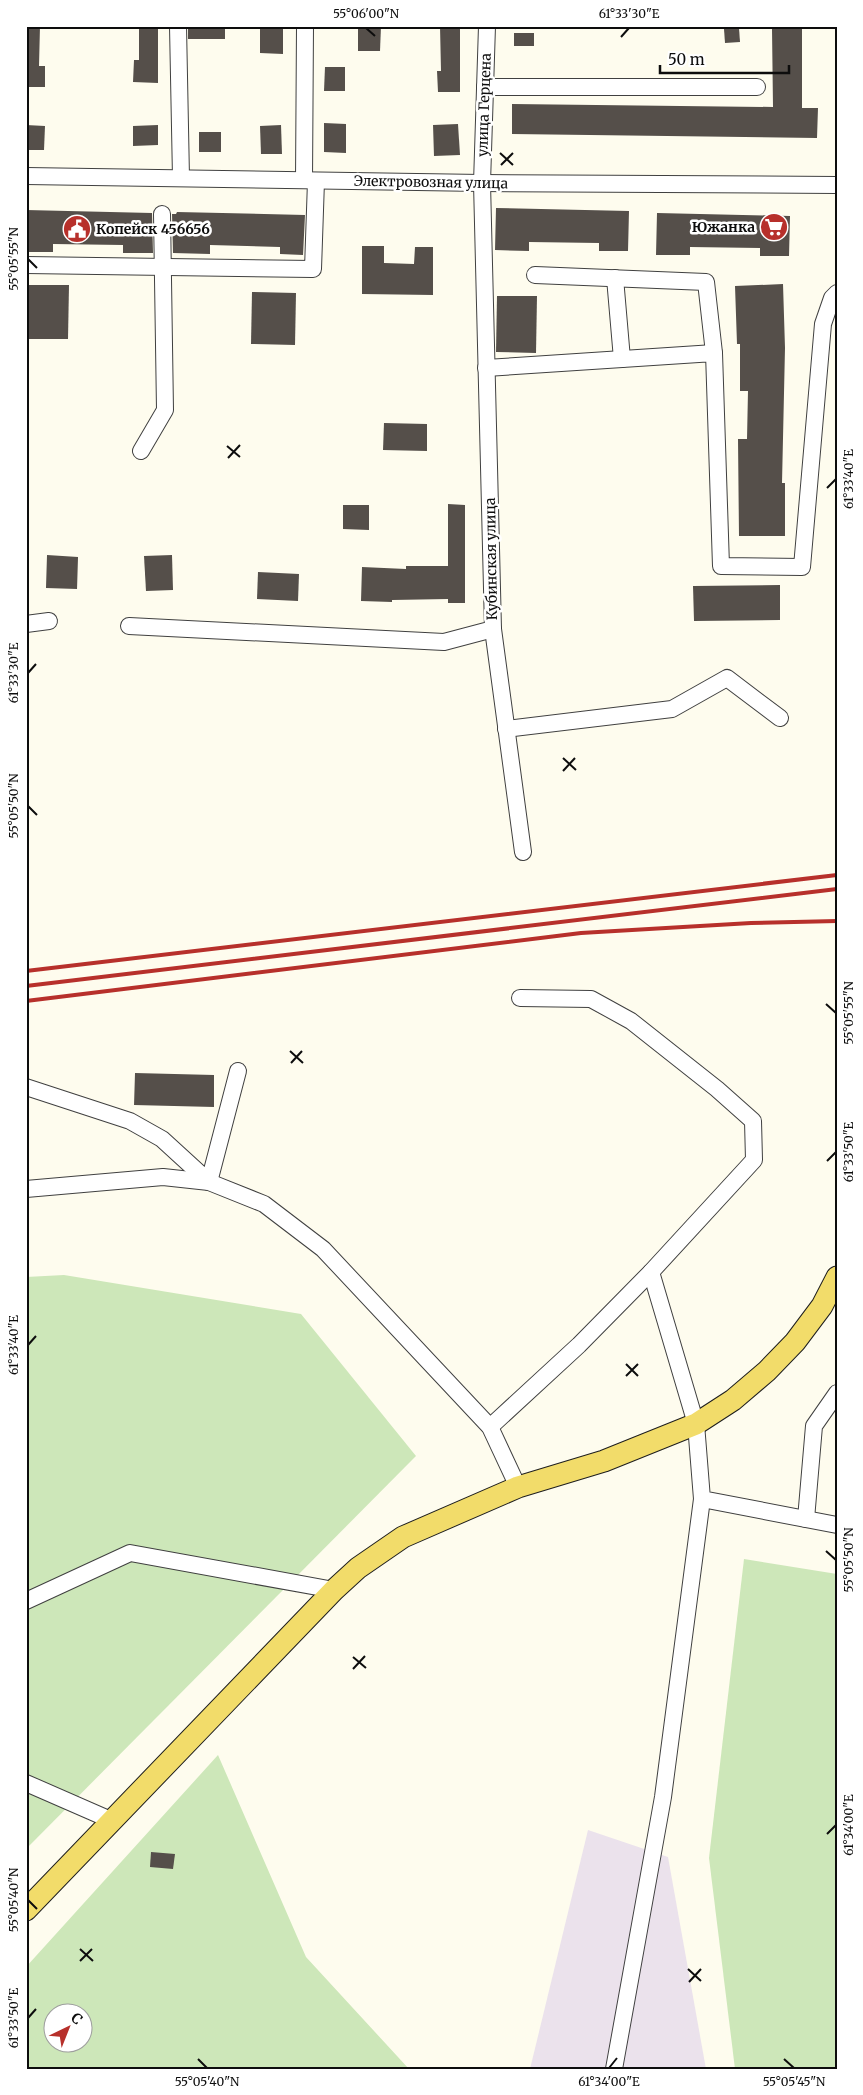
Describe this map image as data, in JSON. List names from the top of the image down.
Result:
{
  "streets": {
    "street": ["улица Герцена", "Электровозная улица", "Кубинская улица"]
  },
  "crossings": [
    ["улица Герцена", "Электровозная улица"],
    ["улица Герцена", "Кубинская улица"],
    ["Электровозная улица", "Кубинская улица"]
  ],
  "places": {
    "supermarket": ["Южанка"],
    "public building": ["Копейск 456656"]
  },
  "scale_bar": "50 m",
  "north": "top right",
  "coordinates": [
    "55°06'00\"N",
    "61°33'30\"E",
    "55°05'55\"N",
    "61°33'40\"E",
    "55°05'50\"N",
    "61°33'50\"E",
    "61°34'00\"E",
    "55°05'40\"N",
    "55°05'45\"N"
  ]
}
